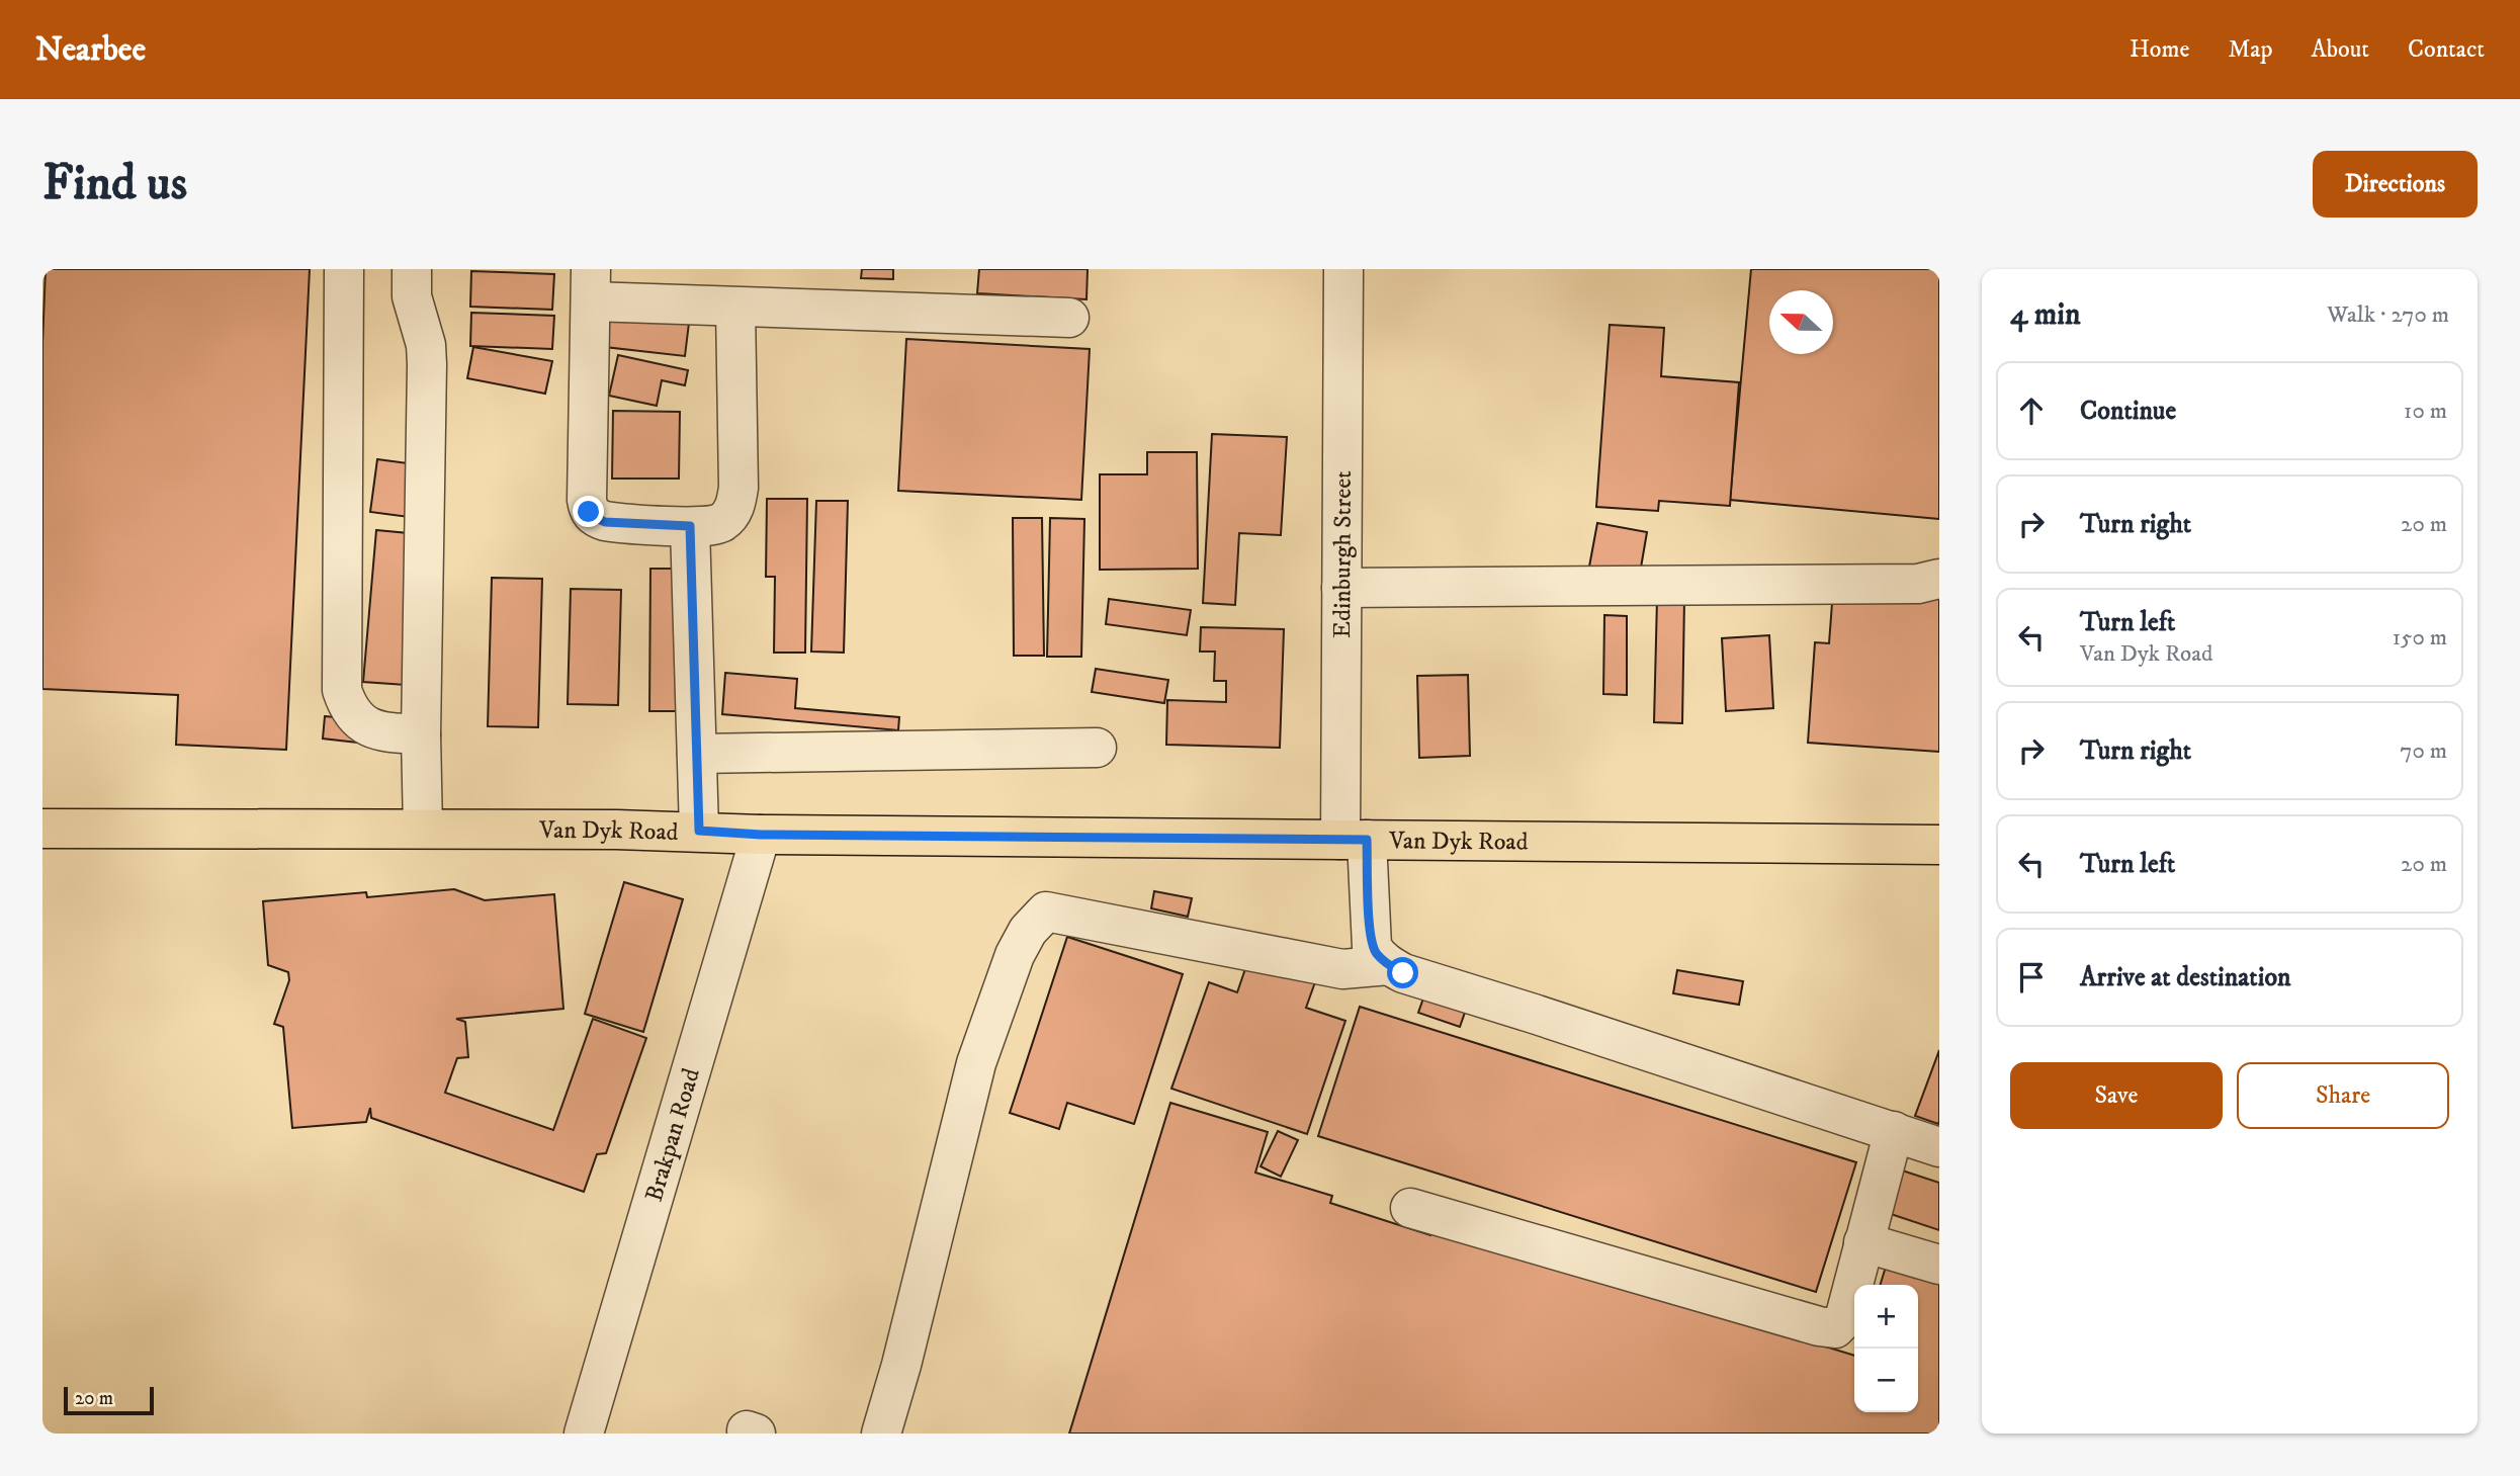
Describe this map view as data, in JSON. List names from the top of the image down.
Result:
{
  "streets": {
    "main road": ["Van Dyk Road"],
    "street": ["Edinburgh Street", "Brakpan Road"]
  },
  "crossings": [
    ["Edinburgh Street", "Van Dyk Road"],
    ["Van Dyk Road", "Brakpan Road"]
  ],
  "scale_bar": "20 m",
  "north": "left",
  "page": {
    "header": "Nearbee",
    "nav": [
      "Home",
      "Map",
      "About",
      "Contact"
    ],
    "buttons": [
      "Directions",
      ["Save", "Share"]
    ],
    "title": "Find us",
    "heading": ["4 min", "Walk · 270 m"],
    "list": [
      ["Continue", "10 m"],
      ["Turn right", "20 m"],
      ["Turn left", "Van Dyk Road", "150 m"],
      ["Turn right", "70 m"],
      ["Turn left", "20 m"],
      "Arrive at destination"
    ],
    "map_buttons": ["+", "−"],
    "scale": "20 m"
  }
}
